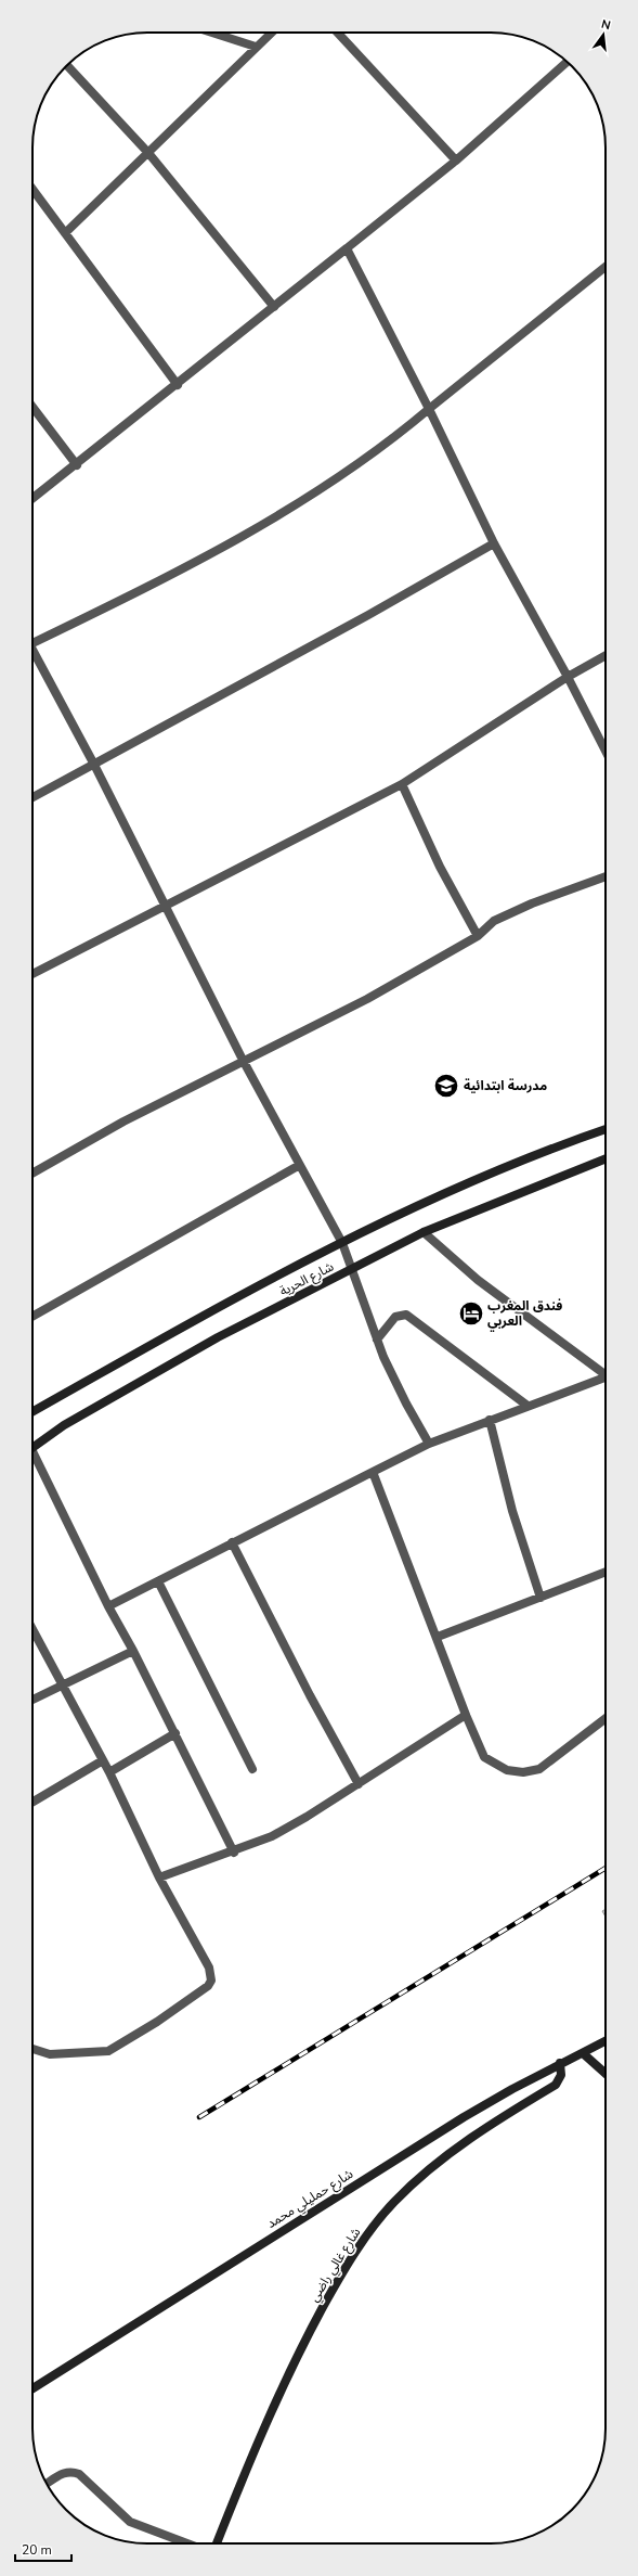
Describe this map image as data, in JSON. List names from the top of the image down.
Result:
{
  "streets": {
    "street": ["شارع الحرية", "شارع حمليلي محمد", "شارع غالي راضي"]
  },
  "crossings": [
    ["شارع حمليلي محمد", "شارع غالي راضي"]
  ],
  "places": {
    "school or university": ["مدرسة ابتدائية"],
    "hotel": ["فندق المغرب العربي"]
  },
  "scale_bar": "20 m",
  "north": "top"
}
